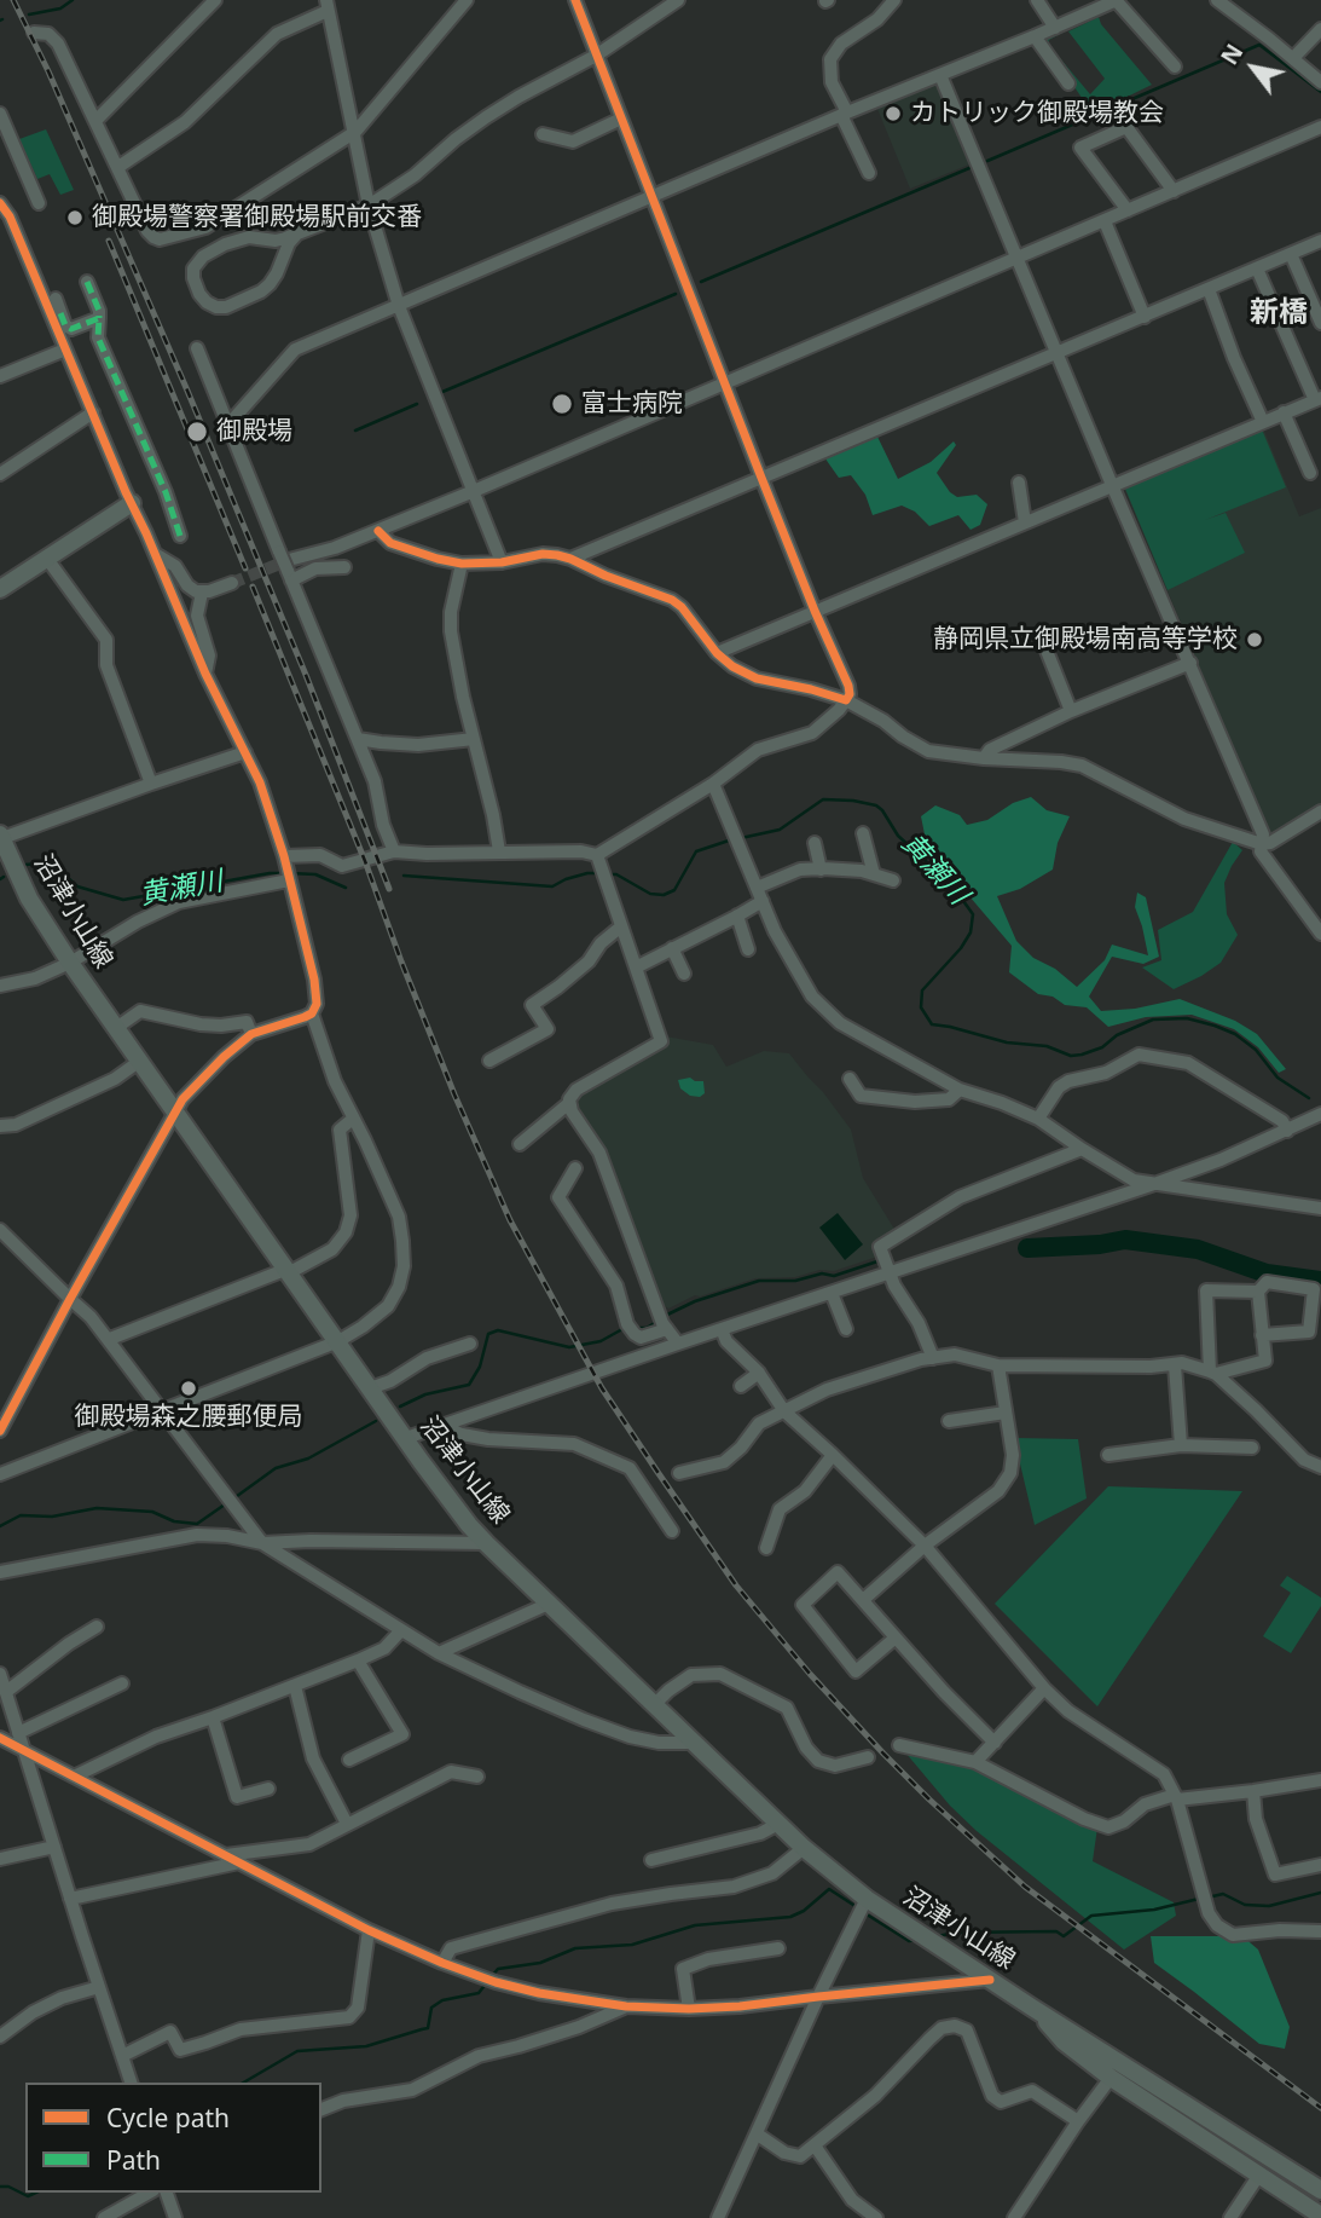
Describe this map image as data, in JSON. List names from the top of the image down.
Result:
{
  "streets": {
    "main road": ["沼津小山線"]
  },
  "districts": ["新橋"],
  "water": ["黄瀬川"],
  "places": [
    "カトリック御殿場教会",
    "御殿場警察署御殿場駅前交番",
    "富士病院",
    "御殿場",
    "静岡県立御殿場南高等学校",
    "御殿場森之腰郵便局"
  ],
  "legend": ["Cycle path", "Path"],
  "north": "top left"
}
